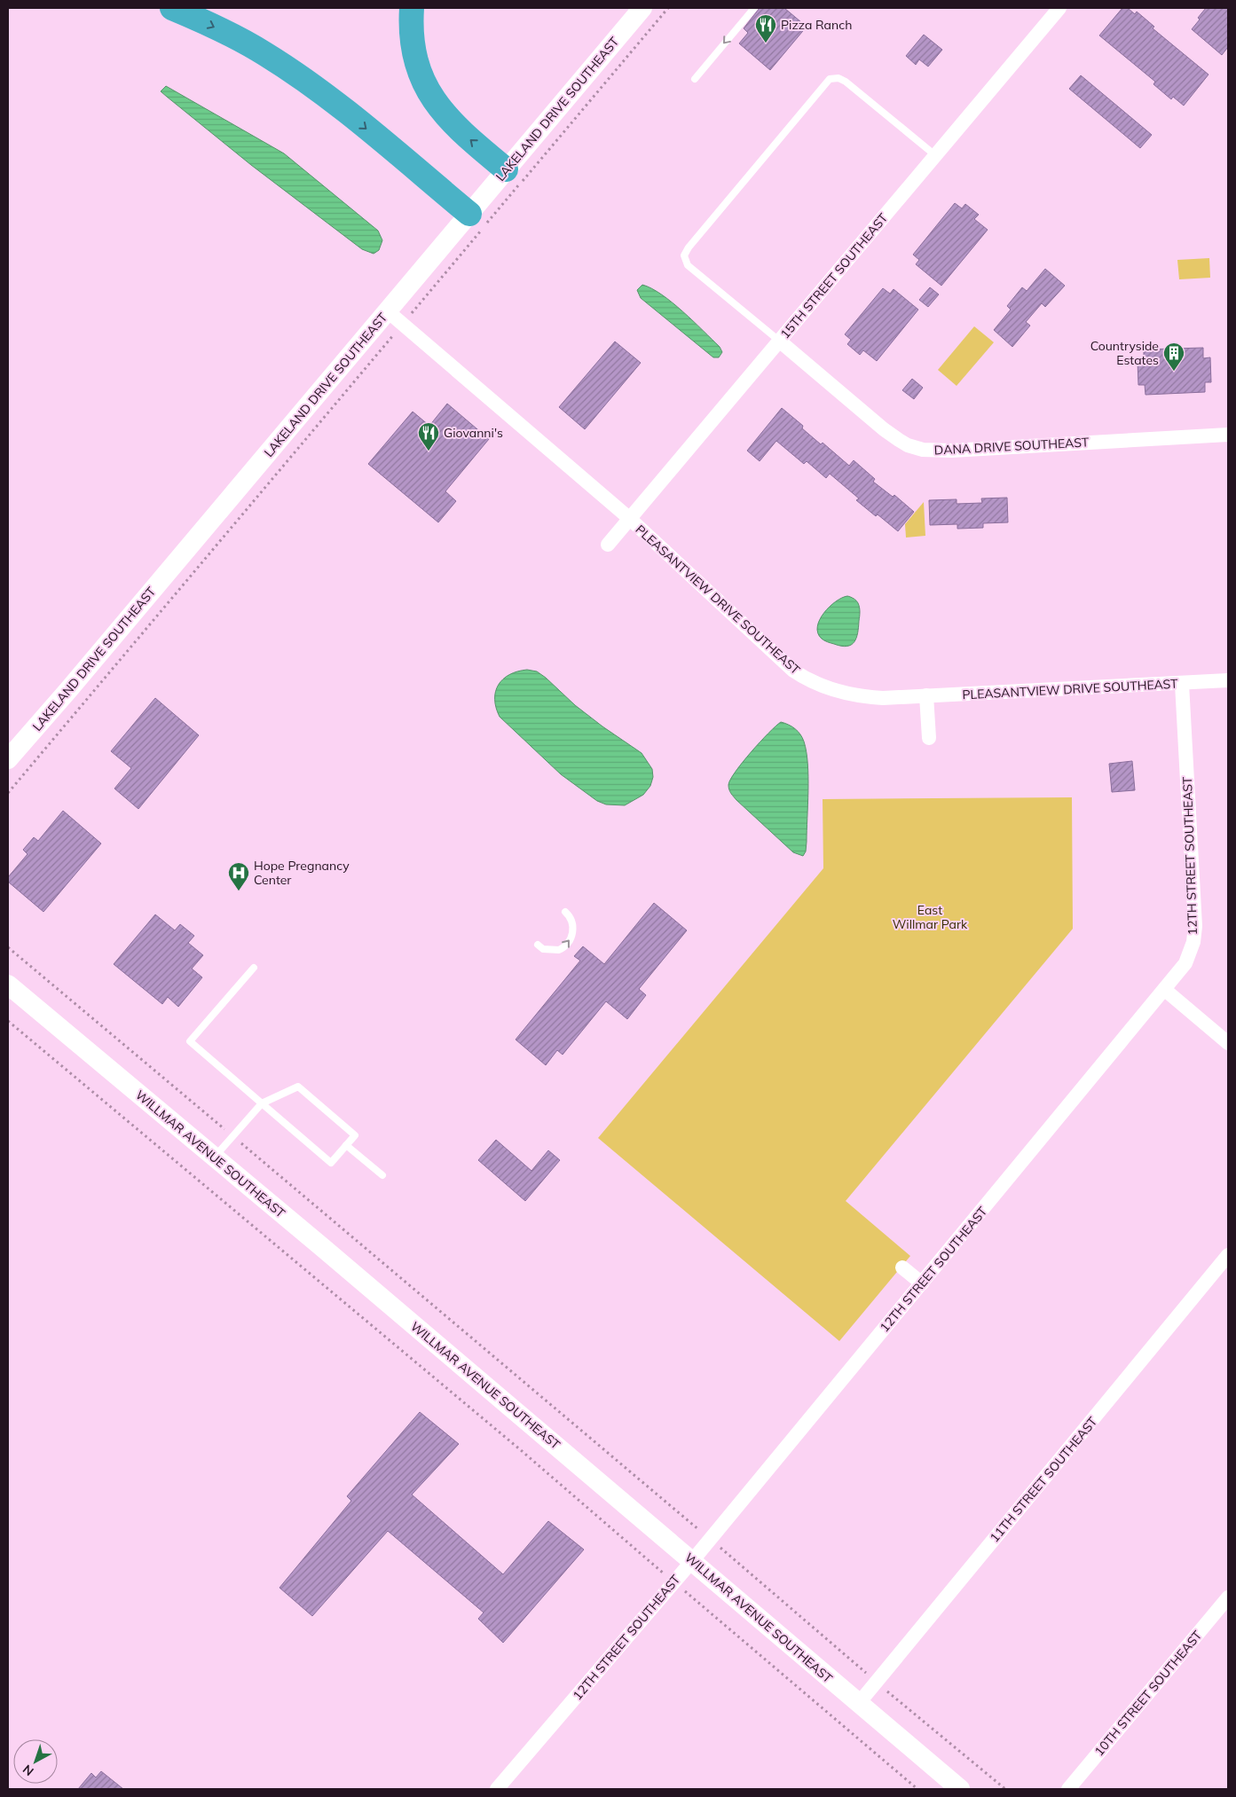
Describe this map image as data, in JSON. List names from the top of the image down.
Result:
{
  "streets": {
    "main road": ["LAKELAND DRIVE SOUTHEAST", "WILLMAR AVENUE SOUTHEAST"],
    "street": [
      "15TH STREET SOUTHEAST",
      "DANA DRIVE SOUTHEAST",
      "PLEASANTVIEW DRIVE SOUTHEAST",
      "12TH STREET SOUTHEAST",
      "11TH STREET SOUTHEAST",
      "10TH STREET SOUTHEAST"
    ]
  },
  "crossings": [
    ["LAKELAND DRIVE SOUTHEAST", "PLEASANTVIEW DRIVE SOUTHEAST"],
    ["15TH STREET SOUTHEAST", "DANA DRIVE SOUTHEAST"],
    ["15TH STREET SOUTHEAST", "PLEASANTVIEW DRIVE SOUTHEAST"],
    ["PLEASANTVIEW DRIVE SOUTHEAST", "12TH STREET SOUTHEAST"],
    ["12TH STREET SOUTHEAST", "WILLMAR AVENUE SOUTHEAST"],
    ["WILLMAR AVENUE SOUTHEAST", "11TH STREET SOUTHEAST"]
  ],
  "parks": ["East Willmar Park"],
  "places": {
    "restaurant": ["Pizza Ranch", "Giovanni's"],
    "building": ["Countryside Estates"],
    "hospital": ["Hope Pregnancy Center"]
  },
  "north": "bottom left"
}
